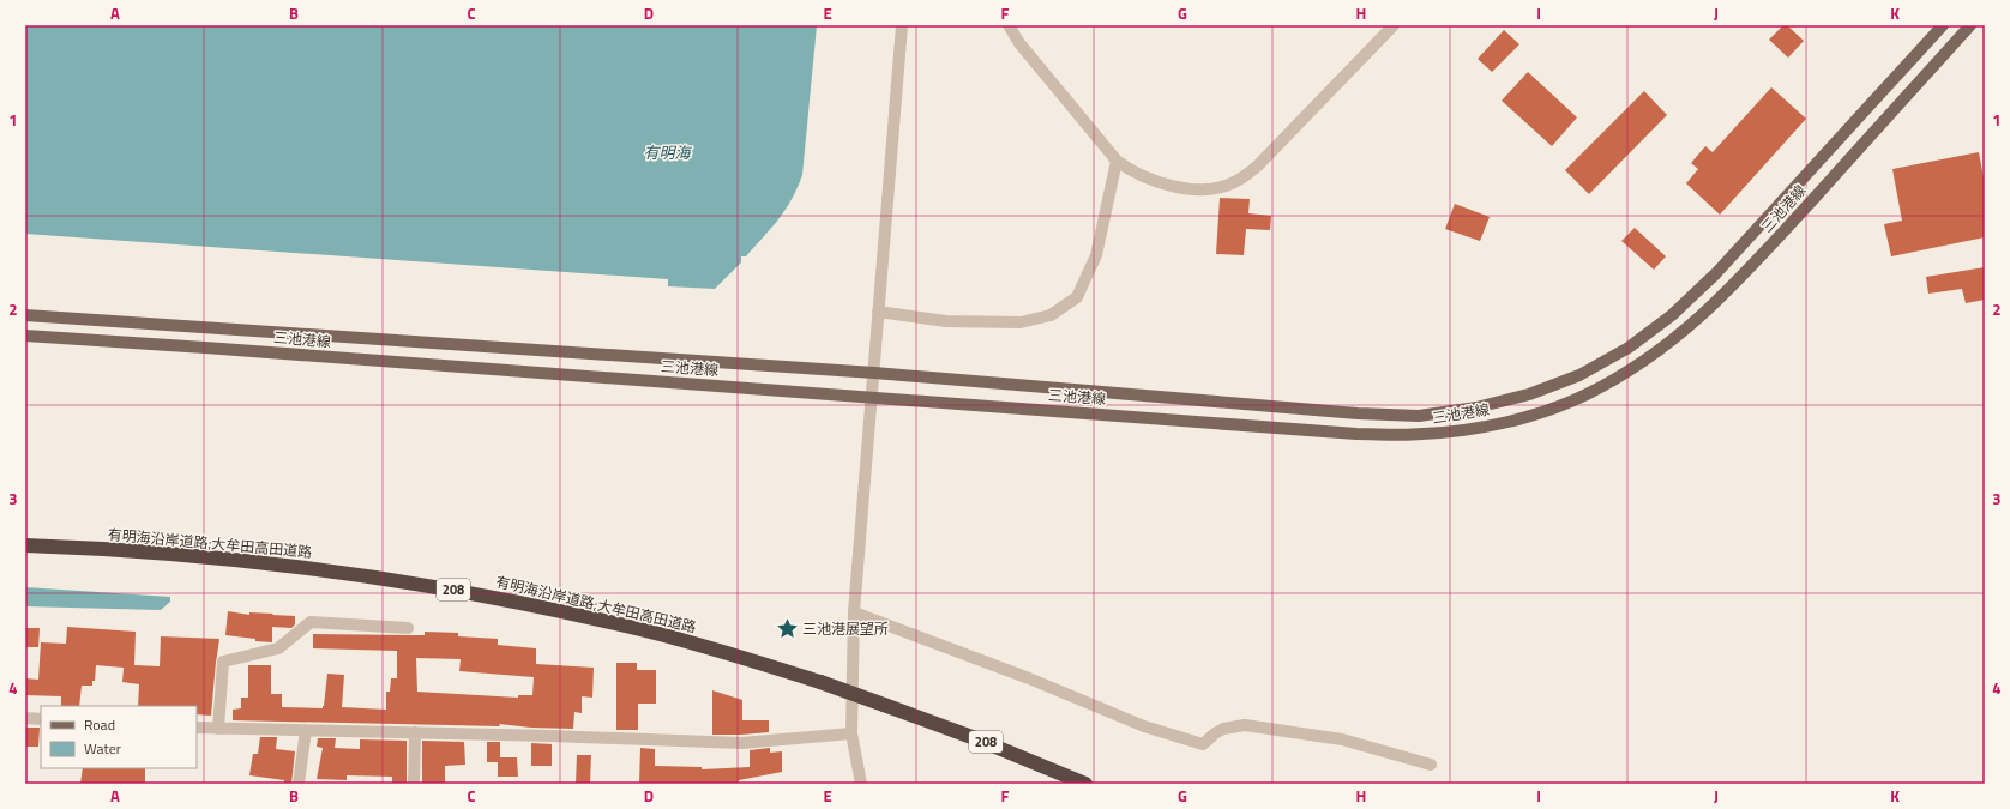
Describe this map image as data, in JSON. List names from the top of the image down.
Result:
{
  "streets": {
    "highway": ["有明海沿岸道路;大牟田高田道路", "208"],
    "main road": ["三池港線"]
  },
  "crossings": [
    ["有明海沿岸道路;大牟田高田道路", "208"]
  ],
  "water": ["有明海"],
  "places": {
    "place": ["三池港展望所"]
  },
  "legend": ["Road", "Water"],
  "grid": {
    "columns": [
      "A",
      "B",
      "C",
      "D",
      "E",
      "F",
      "G",
      "H",
      "I",
      "J",
      "K"
    ],
    "rows": [
      "1",
      "2",
      "3",
      "4"
    ]
  }
}
